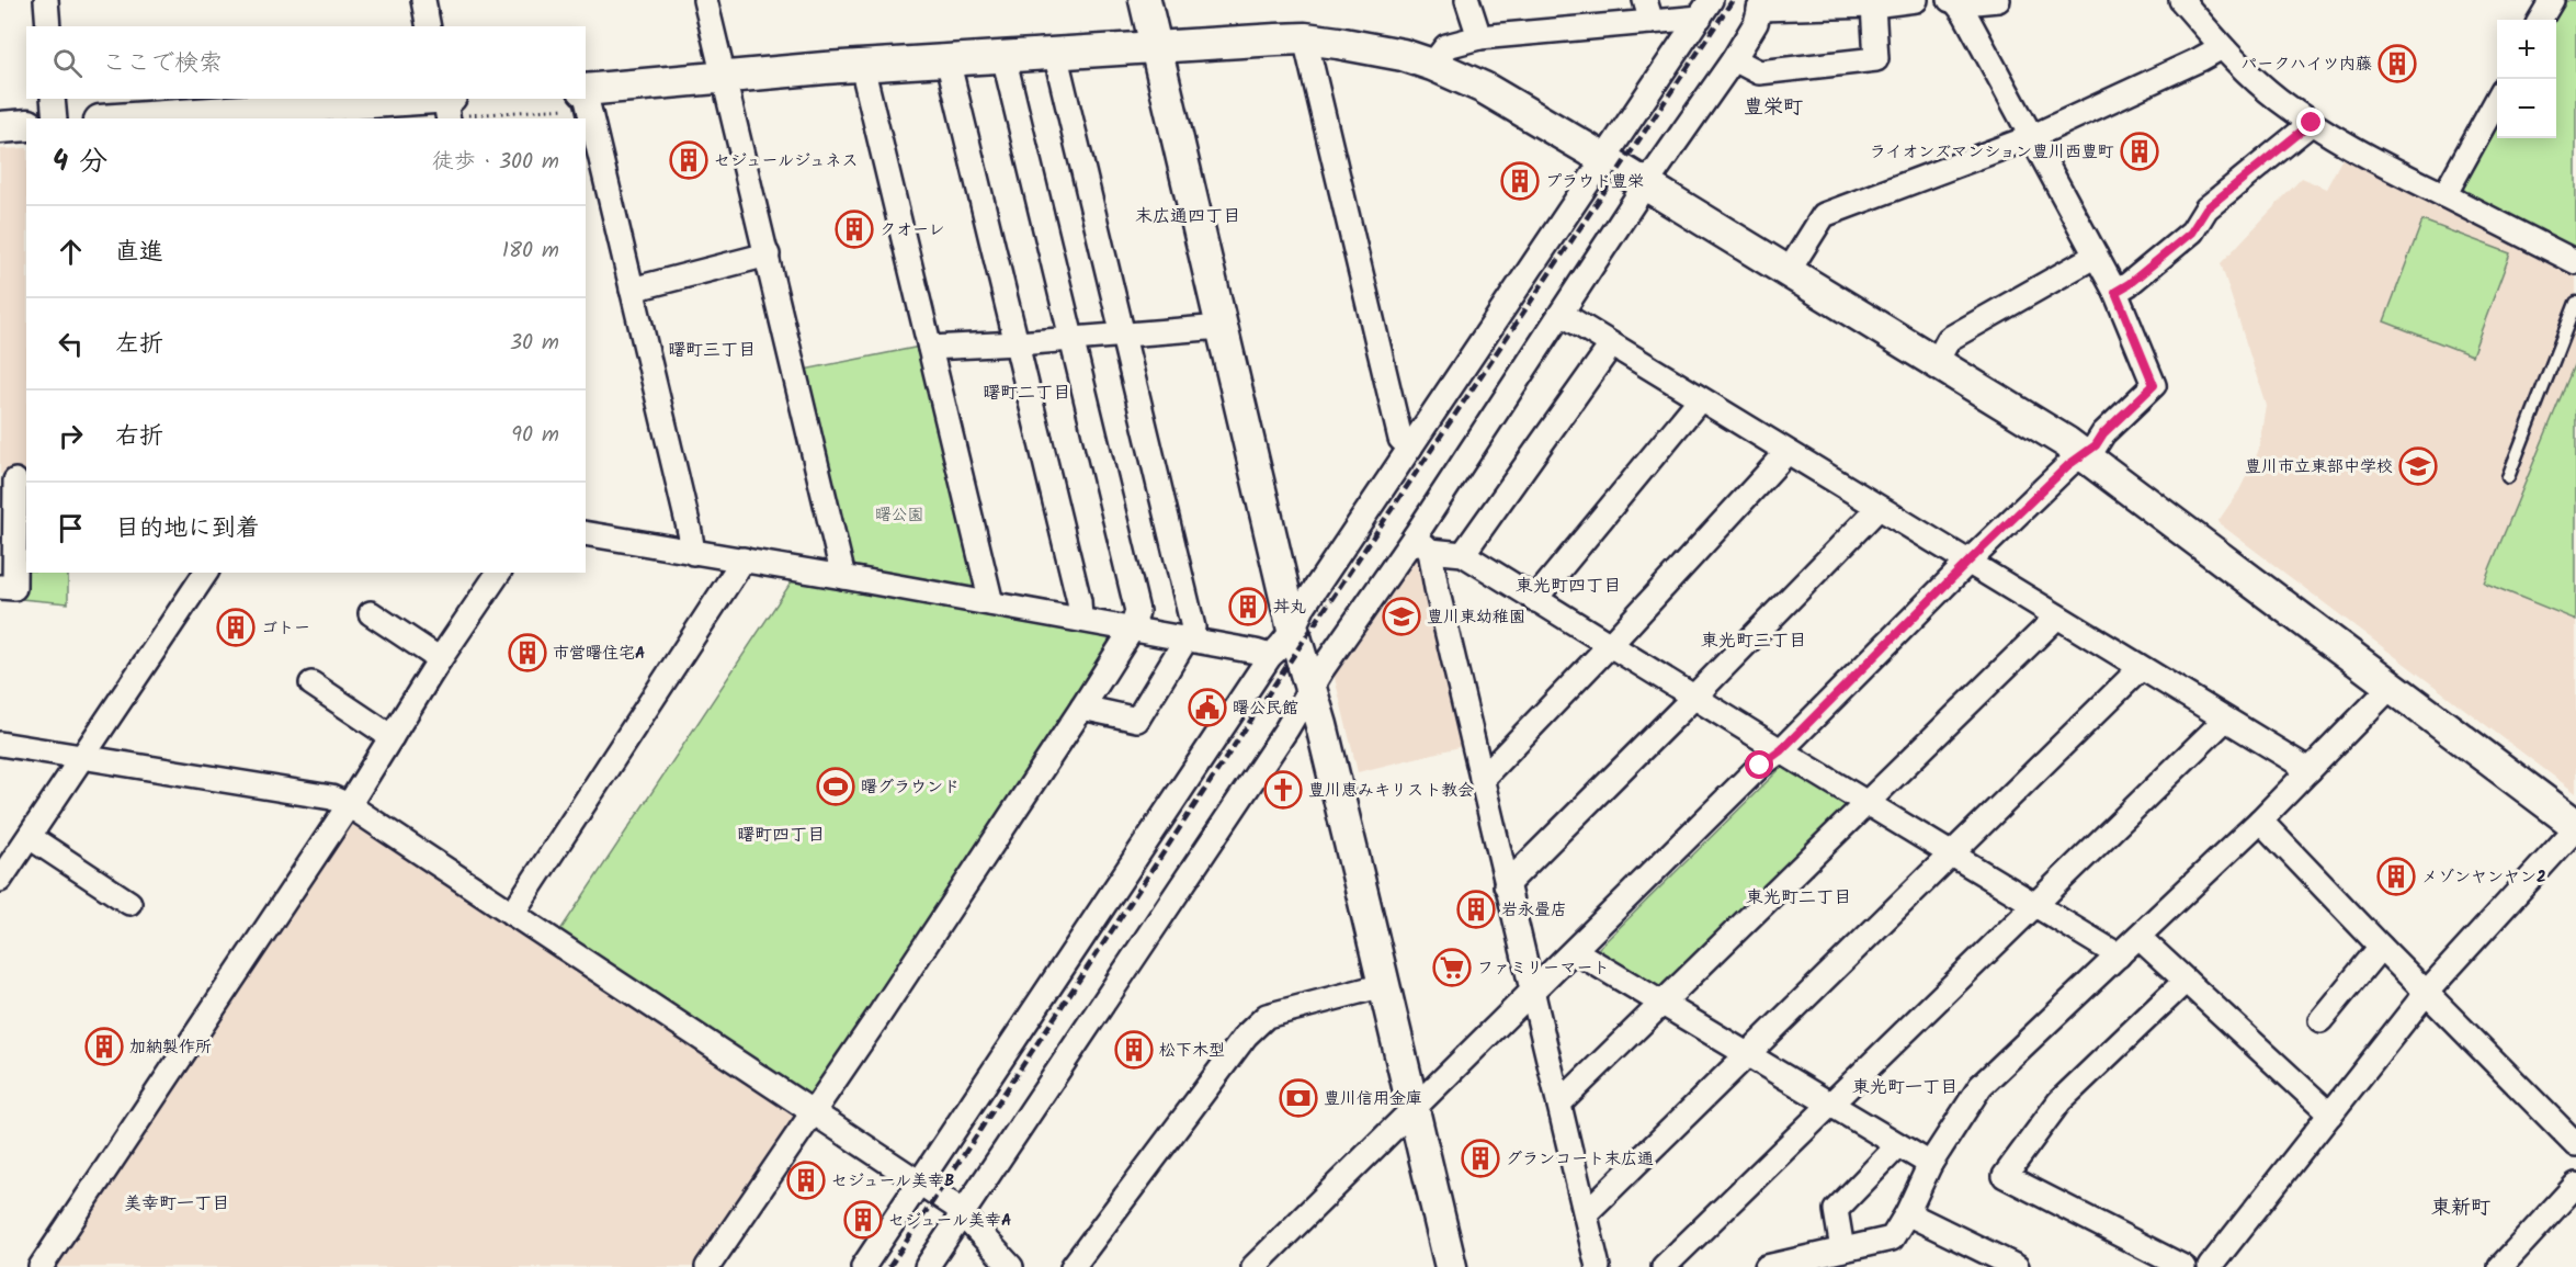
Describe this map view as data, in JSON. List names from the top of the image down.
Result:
{
  "districts": [
    "豊栄町",
    "末広通四丁目",
    "曙町三丁目",
    "曙町二丁目",
    "東光町四丁目",
    "東光町三丁目",
    "曙町四丁目",
    "東光町二丁目",
    "東光町一丁目",
    "美幸町一丁目",
    "東新町"
  ],
  "parks": ["曙公園"],
  "places": {
    "building": [
      "パークハイツ内藤",
      "ライオンズマンション豊川西豊町",
      "セジュールジュネス",
      "プラウド豊栄",
      "クオーレ",
      "丼丸",
      "ゴトー",
      "市営曙住宅A",
      "メゾンヤンヤン2",
      "岩永畳店",
      "加納製作所",
      "松下木型",
      "グランコート末広通",
      "セジュール美幸B",
      "セジュール美幸A"
    ],
    "school or university": ["豊川市立東部中学校", "豊川東幼稚園"],
    "public building": ["曙公民館"],
    "sports": ["曙グラウンド"],
    "church": ["豊川恵みキリスト教会"],
    "supermarket": ["ファミリーマート"],
    "bank": ["豊川信用金庫"]
  },
  "page": {
    "map_buttons": ["+", "−"],
    "search": "ここで検索",
    "heading": ["4 分", "徒歩 · 300 m"],
    "list": [
      ["直進", "180 m"],
      ["左折", "30 m"],
      ["右折", "90 m"],
      "目的地に到着"
    ]
  }
}
